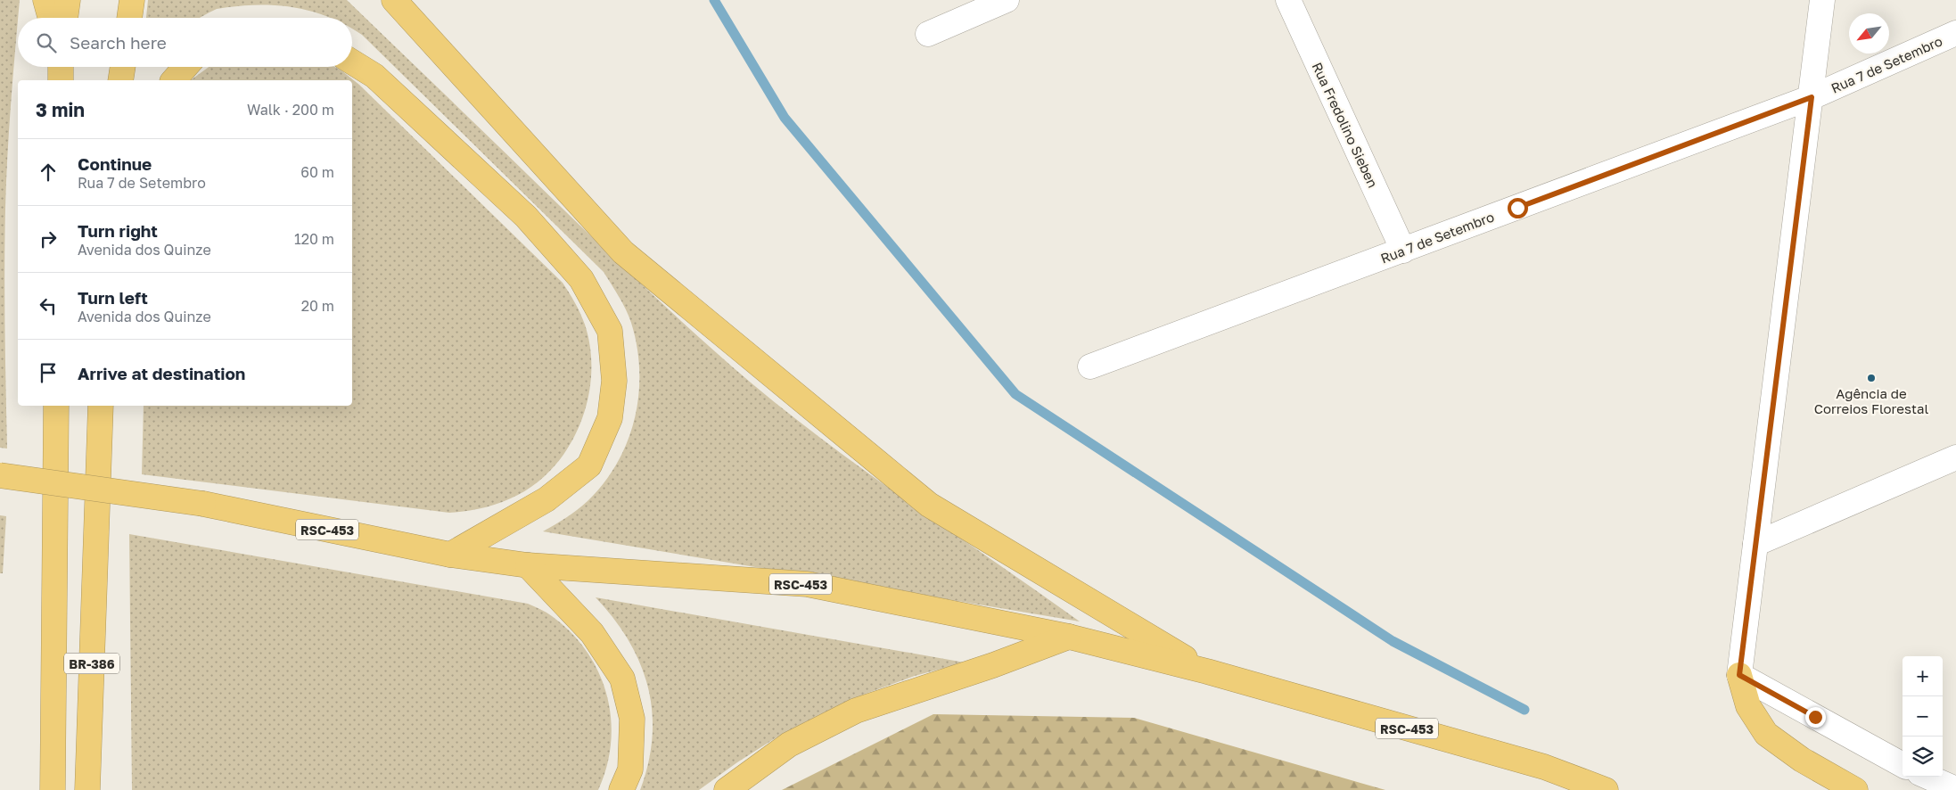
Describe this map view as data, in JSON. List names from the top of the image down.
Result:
{
  "streets": {
    "highway": ["RSC-453", "BR-386"],
    "street": ["Rua 7 de Setembro", "Rua Fredolino Sieben"]
  },
  "crossings": [
    ["Rua 7 de Setembro", "Rua Fredolino Sieben"]
  ],
  "places": ["Agência de Correios Florestal"],
  "north": "bottom left",
  "page": {
    "search": "Search here",
    "heading": ["3 min", "Walk · 200 m"],
    "list": [
      ["Continue", "Rua 7 de Setembro", "60 m"],
      ["Turn right", "Avenida dos Quinze", "120 m"],
      ["Turn left", "Avenida dos Quinze", "20 m"],
      "Arrive at destination"
    ],
    "map_buttons": ["+", "−"]
  }
}
